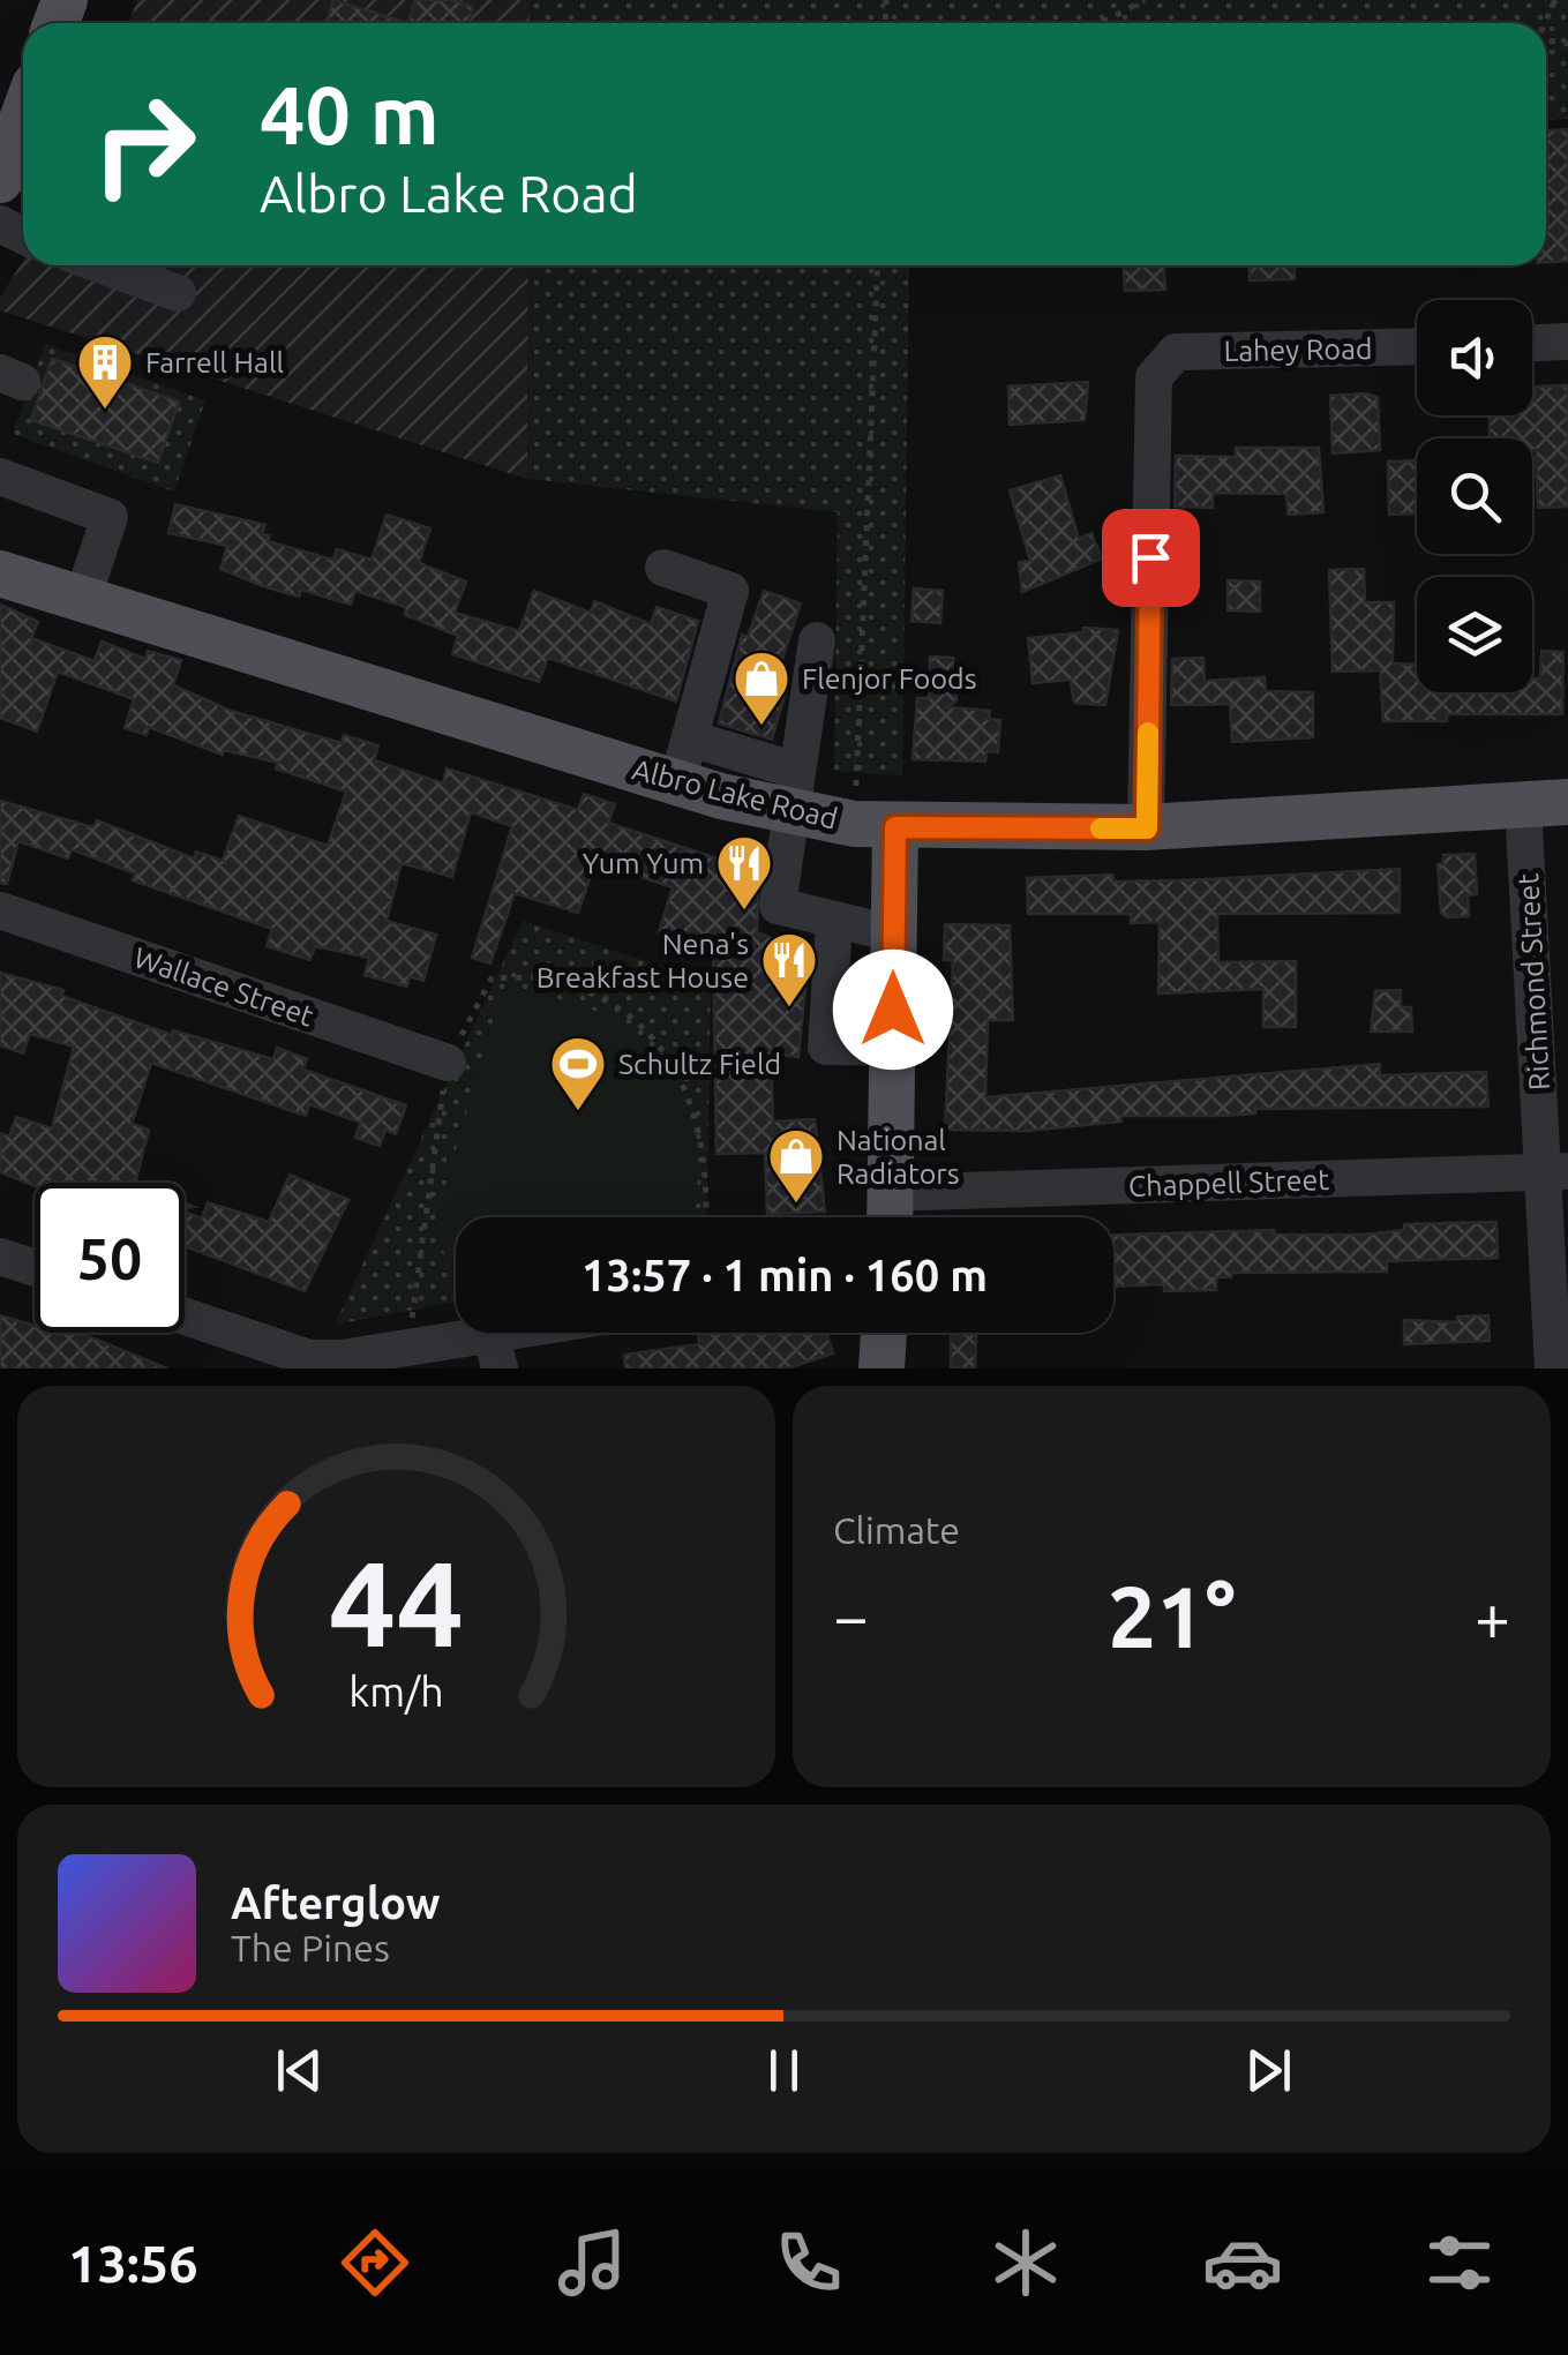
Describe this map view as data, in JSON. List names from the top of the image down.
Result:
{
  "streets": {
    "main road": ["Albro Lake Road"],
    "street": [
      "Lahey Road",
      "Richmond Street",
      "Wallace Street",
      "Chappell Street"
    ]
  },
  "crossings": [
    ["Lahey Road", "Albro Lake Road"],
    ["Albro Lake Road", "Richmond Street"],
    ["Richmond Street", "Chappell Street"]
  ],
  "places": {
    "building": ["Farrell Hall"],
    "shop": ["Flenjor Foods", "National Radiators"],
    "restaurant": ["Yum Yum", "Nena's Breakfast House"],
    "sports": ["Schultz Field"]
  },
  "page": {
    "turn": ["40 m", "Albro Lake Road"],
    "limit": "50",
    "trip": "13:57 · 1 min · 160 m",
    "tile": "Climate",
    "heat": ["−", "21°", "+"],
    "song": ["Afterglow", "The Pines"],
    "tabs": "13:56",
    "gauge": ["44", "km/h"]
  }
}
